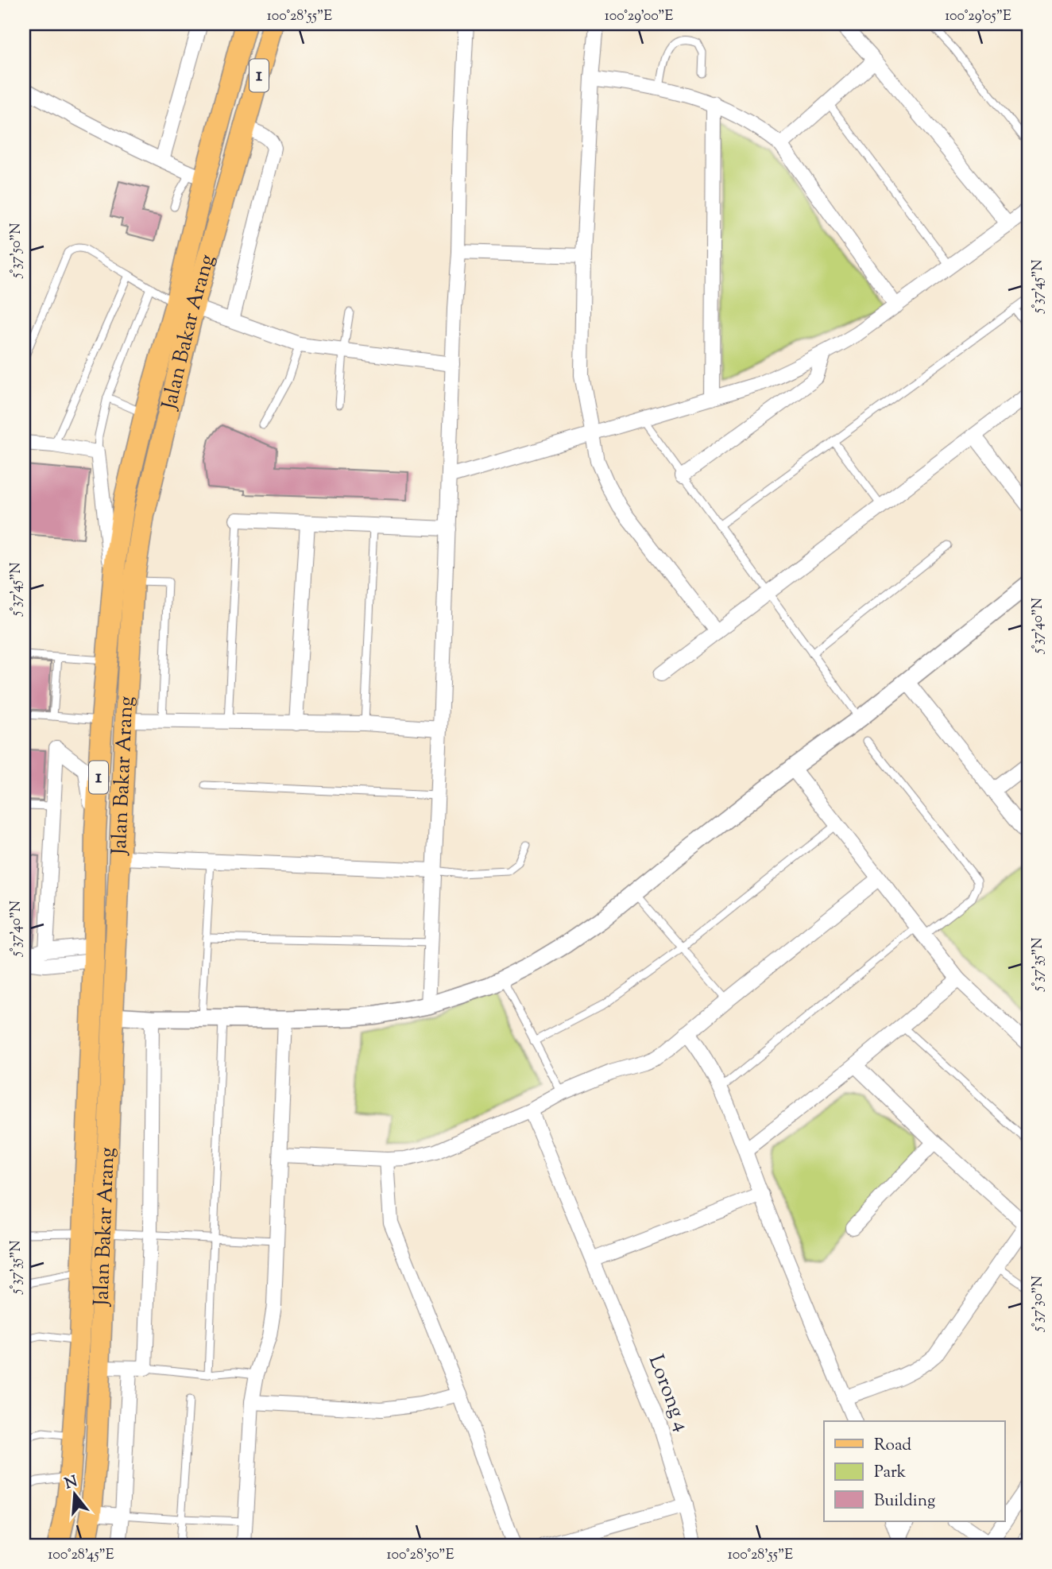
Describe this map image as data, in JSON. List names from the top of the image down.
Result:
{
  "streets": {
    "main road": ["1", "Jalan Bakar Arang"],
    "street": ["Lorong 4"]
  },
  "legend": ["Road", "Park", "Building"],
  "north": "top",
  "coordinates": [
    "100°28'55\"E",
    "100°29'00\"E",
    "100°29'05\"E",
    "5°37'50\"N",
    "5°37'45\"N",
    "5°37'40\"N",
    "5°37'35\"N",
    "5°37'30\"N",
    "100°28'45\"E",
    "100°28'50\"E"
  ]
}
